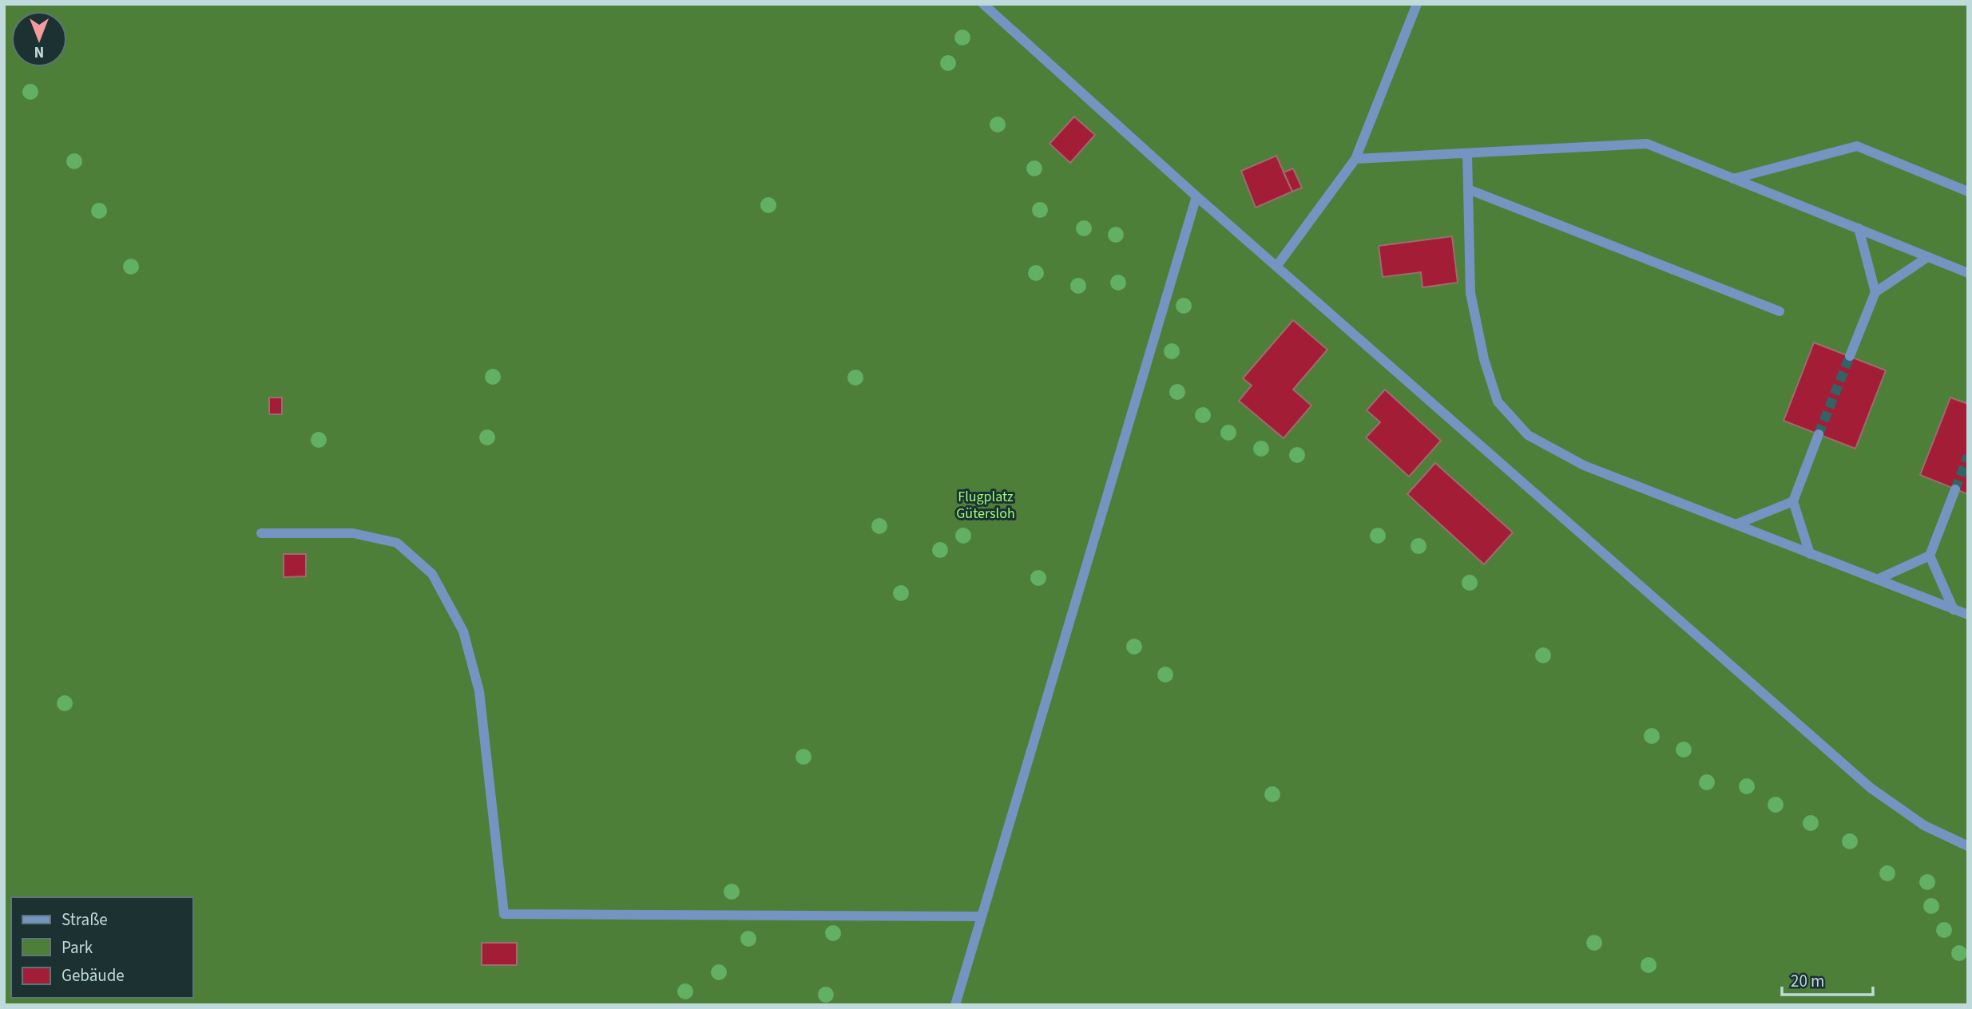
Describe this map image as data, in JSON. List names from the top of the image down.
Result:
{
  "parks": ["Flugplatz Gütersloh"],
  "legend": ["Straße", "Park", "Gebäude"],
  "scale_bar": "20 m",
  "north": "bottom"
}
